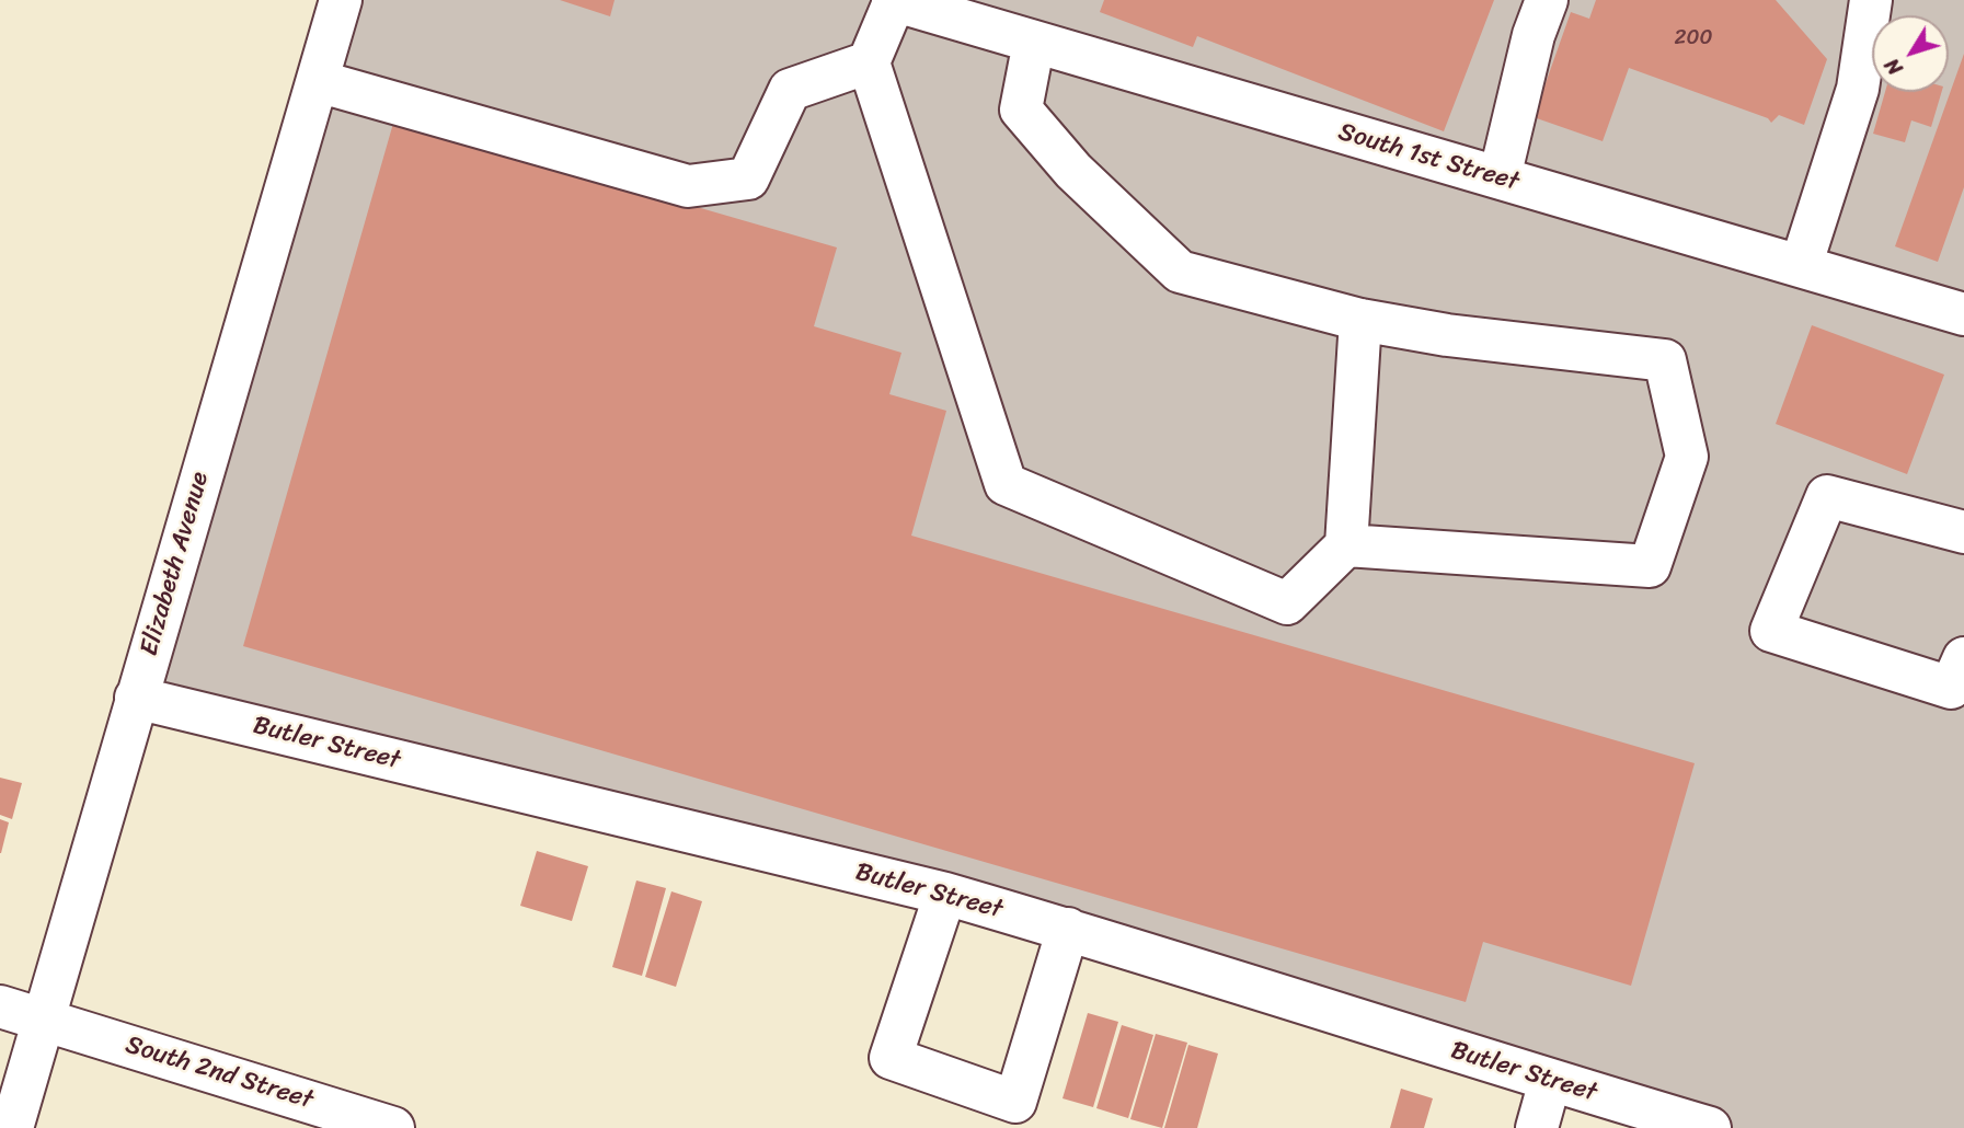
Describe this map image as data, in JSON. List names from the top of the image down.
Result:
{
  "streets": {
    "street": [
      "South 1st Street",
      "Elizabeth Avenue",
      "Butler Street",
      "South 2nd Street"
    ]
  },
  "crossings": [
    ["Elizabeth Avenue", "Butler Street"],
    ["Elizabeth Avenue", "South 2nd Street"]
  ],
  "house_numbers": ["200"],
  "north": "bottom left"
}
